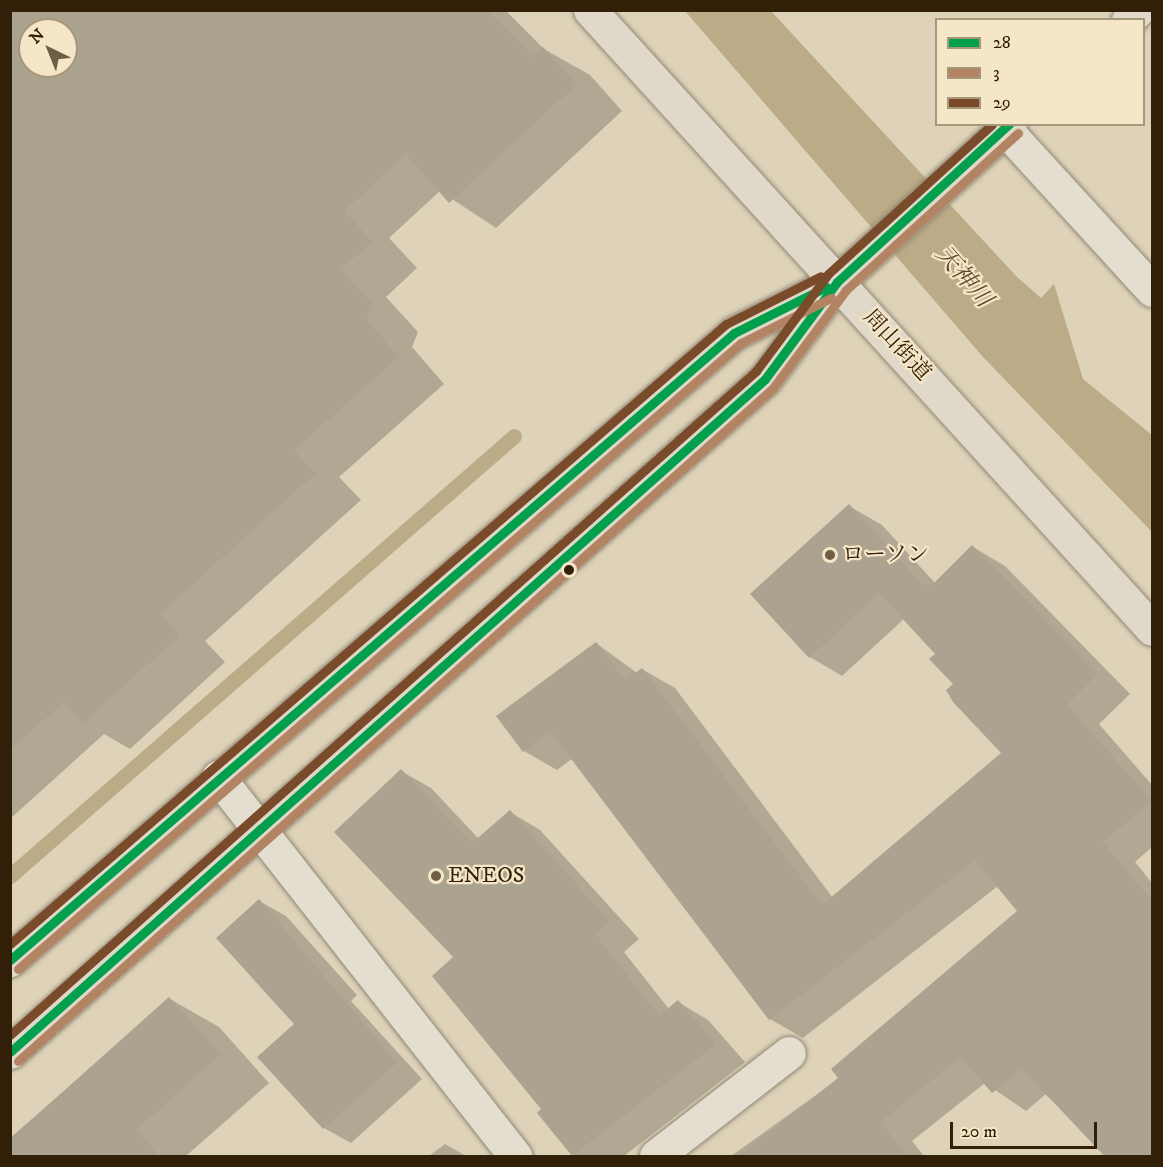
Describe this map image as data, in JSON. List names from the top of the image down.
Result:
{
  "streets": {
    "main road": ["周山街道"]
  },
  "water": ["天神川"],
  "places": ["ローソン", "ENEOS"],
  "lines": ["transit line 28", "transit line 29", "transit line 3"],
  "legend": ["28", "3", "29"],
  "scale_bar": "20 m",
  "north": "top left"
}
